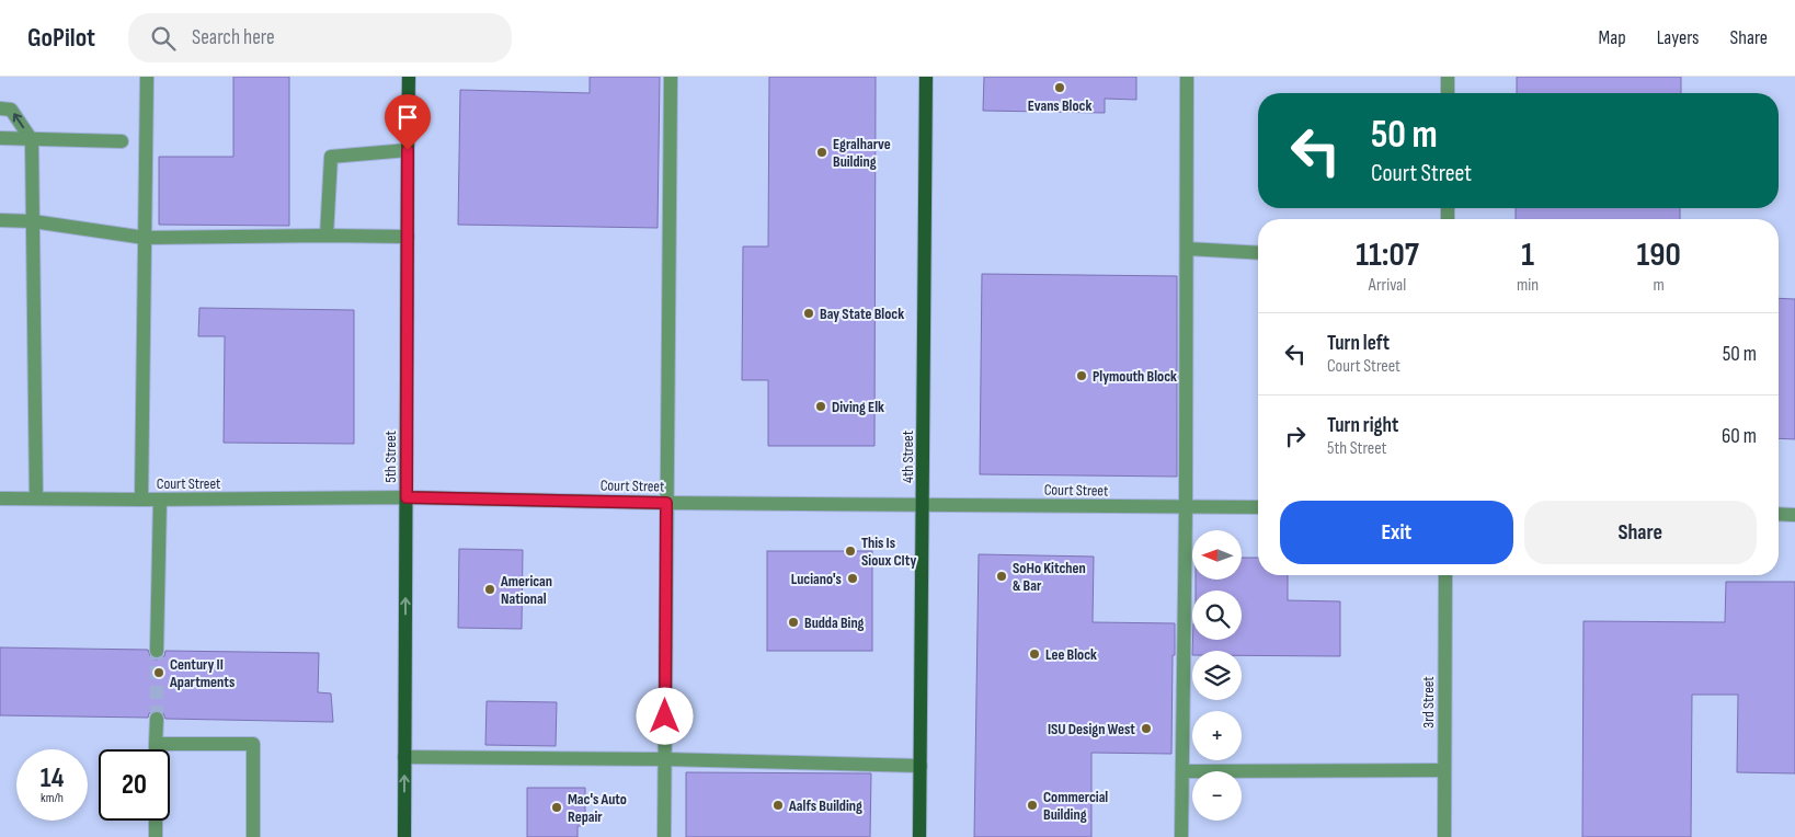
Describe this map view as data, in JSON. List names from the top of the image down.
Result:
{
  "streets": {
    "main road": ["5th Street", "4th Street"],
    "street": ["Court Street", "3rd Street"]
  },
  "crossings": [
    ["5th Street", "Court Street"],
    ["4th Street", "Court Street"]
  ],
  "one_way": ["5th Street"],
  "places": [
    "Evans Block",
    "Egralharve Building",
    "Bay State Block",
    "Plymouth Block",
    "Diving Elk",
    "This Is Sioux CIty",
    "SoHo Kitchen & Bar",
    "Luciano's",
    "American National",
    "Budda Bing",
    "Lee Block",
    "Century II Apartments",
    "ISU Design West",
    "Aalfs Building",
    "Commercial Building",
    "Mac's Auto Repair"
  ],
  "north": "left",
  "page": {
    "header": "GoPilot",
    "search": "Search here",
    "nav": ["Map", "Layers", "Share"],
    "turn": ["50 m", "Court Street"],
    "eta": [
      "11:07",
      "Arrival",
      "1",
      "min",
      "190",
      "m"
    ],
    "list": [
      {
        "name": "Turn left",
        "note": "Court Street",
        "value": "50 m"
      },
      {
        "name": "Turn right",
        "note": "5th Street",
        "value": "60 m"
      }
    ],
    "buttons": ["Exit", "Share"],
    "map_buttons": ["+", "−"],
    "speed": "14 km/h",
    "limit": "20"
  }
}
